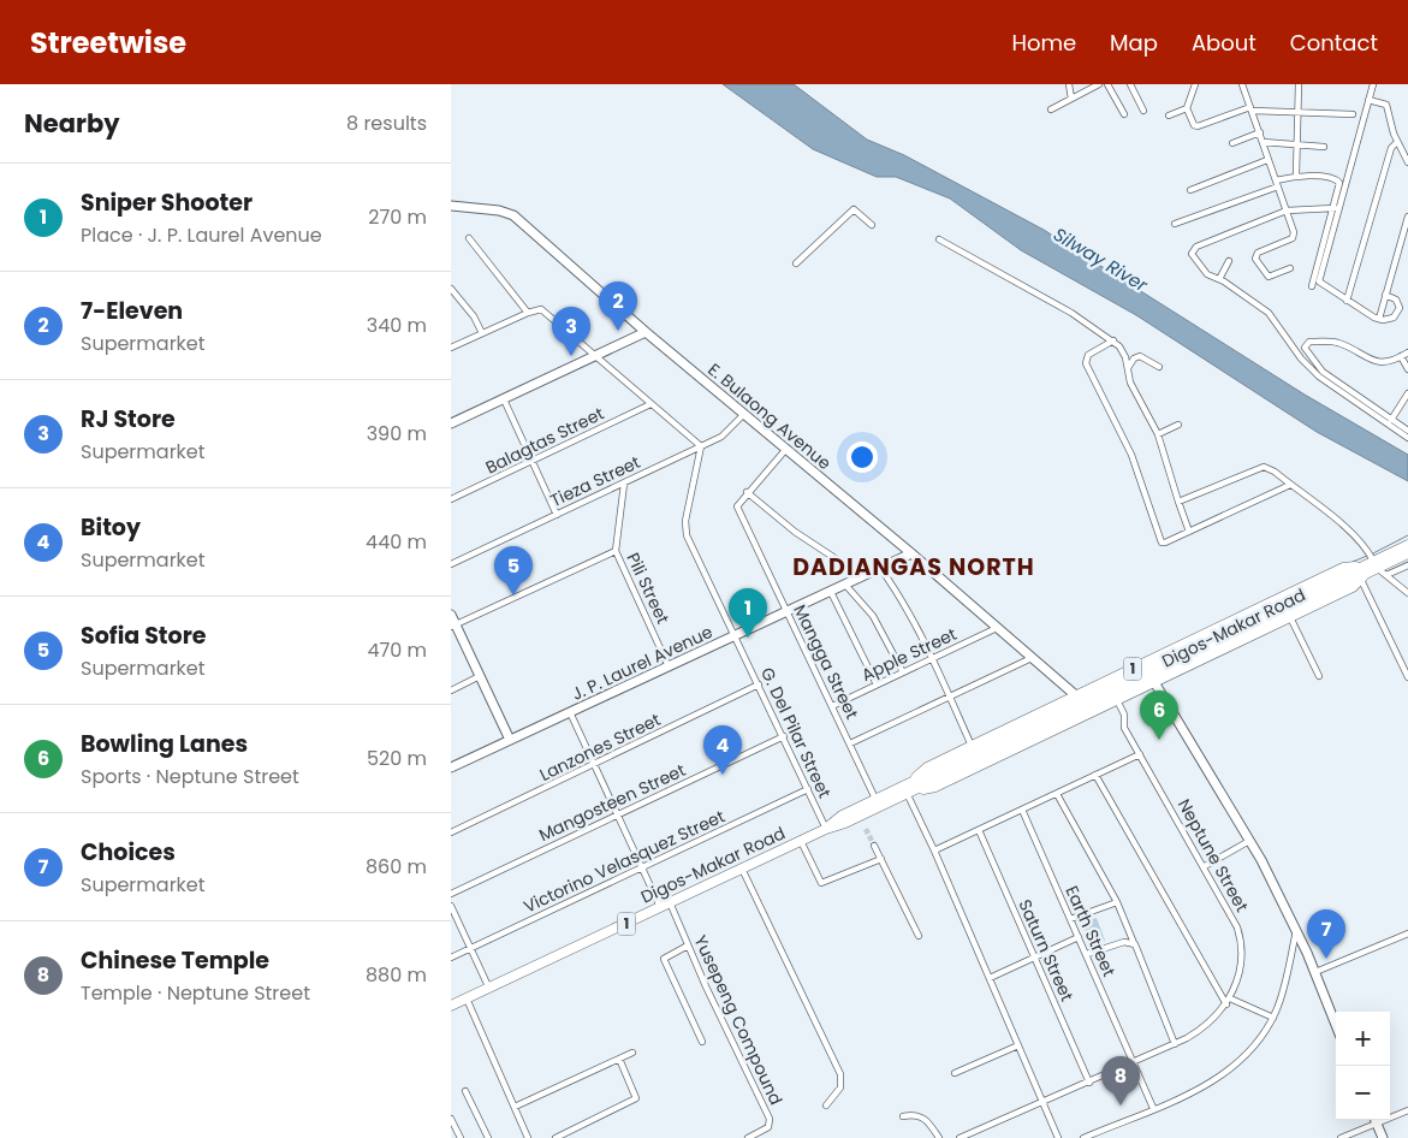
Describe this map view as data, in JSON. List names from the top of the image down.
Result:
{
  "streets": {
    "main road": [
      "E. Bulaong Avenue",
      "Digos-Makar Road",
      "J. P. Laurel Avenue",
      "1"
    ],
    "street": [
      "Balagtas Street",
      "Tieza Street",
      "Pili Street",
      "Apple Street",
      "Mangga Street",
      "G. Del Pilar Street",
      "Lanzones Street",
      "Mangosteen Street",
      "Neptune Street",
      "Victorino Velasquez Street",
      "Earth Street",
      "Saturn Street",
      "Yusepeng Compound"
    ]
  },
  "crossings": [
    ["E. Bulaong Avenue", "Tieza Street"],
    ["E. Bulaong Avenue", "Digos-Makar Road"],
    ["E. Bulaong Avenue", "Apple Street"],
    ["E. Bulaong Avenue", "J. P. Laurel Avenue"],
    ["Tieza Street", "Pili Street"],
    ["Tieza Street", "G. Del Pilar Street"],
    ["Pili Street", "J. P. Laurel Avenue"],
    ["Digos-Makar Road", "Mangga Street"],
    ["Digos-Makar Road", "G. Del Pilar Street"],
    ["Digos-Makar Road", "Neptune Street"],
    ["Digos-Makar Road", "Yusepeng Compound"],
    ["Apple Street", "Mangga Street"],
    ["Mangga Street", "J. P. Laurel Avenue"],
    ["J. P. Laurel Avenue", "G. Del Pilar Street"],
    ["G. Del Pilar Street", "Lanzones Street"],
    ["G. Del Pilar Street", "Mangosteen Street"],
    ["G. Del Pilar Street", "Victorino Velasquez Street"],
    ["Neptune Street", "Earth Street"],
    ["Neptune Street", "Saturn Street"]
  ],
  "districts": ["DADIANGAS NORTH"],
  "water": ["Silway River"],
  "page": {
    "header": "Streetwise",
    "nav": [
      "Home",
      "Map",
      "About",
      "Contact"
    ],
    "heading": ["Nearby", "8 results"],
    "list": [
      {
        "mark": "1",
        "name": "Sniper Shooter",
        "note": "Place · J. P. Laurel Avenue",
        "value": "270 m"
      },
      {
        "mark": "2",
        "name": "7-Eleven",
        "note": "Supermarket",
        "value": "340 m"
      },
      {
        "mark": "3",
        "name": "RJ Store",
        "note": "Supermarket",
        "value": "390 m"
      },
      {
        "mark": "4",
        "name": "Bitoy",
        "note": "Supermarket",
        "value": "440 m"
      },
      {
        "mark": "5",
        "name": "Sofia Store",
        "note": "Supermarket",
        "value": "470 m"
      },
      {
        "mark": "6",
        "name": "Bowling Lanes",
        "note": "Sports · Neptune Street",
        "value": "520 m"
      },
      {
        "mark": "7",
        "name": "Choices",
        "note": "Supermarket",
        "value": "860 m"
      },
      {
        "mark": "8",
        "name": "Chinese Temple",
        "note": "Temple · Neptune Street",
        "value": "880 m"
      }
    ],
    "pins": [
      "2",
      "3",
      "5",
      "1",
      "6",
      "4",
      "7",
      "8"
    ],
    "map_buttons": ["+", "−"]
  }
}
